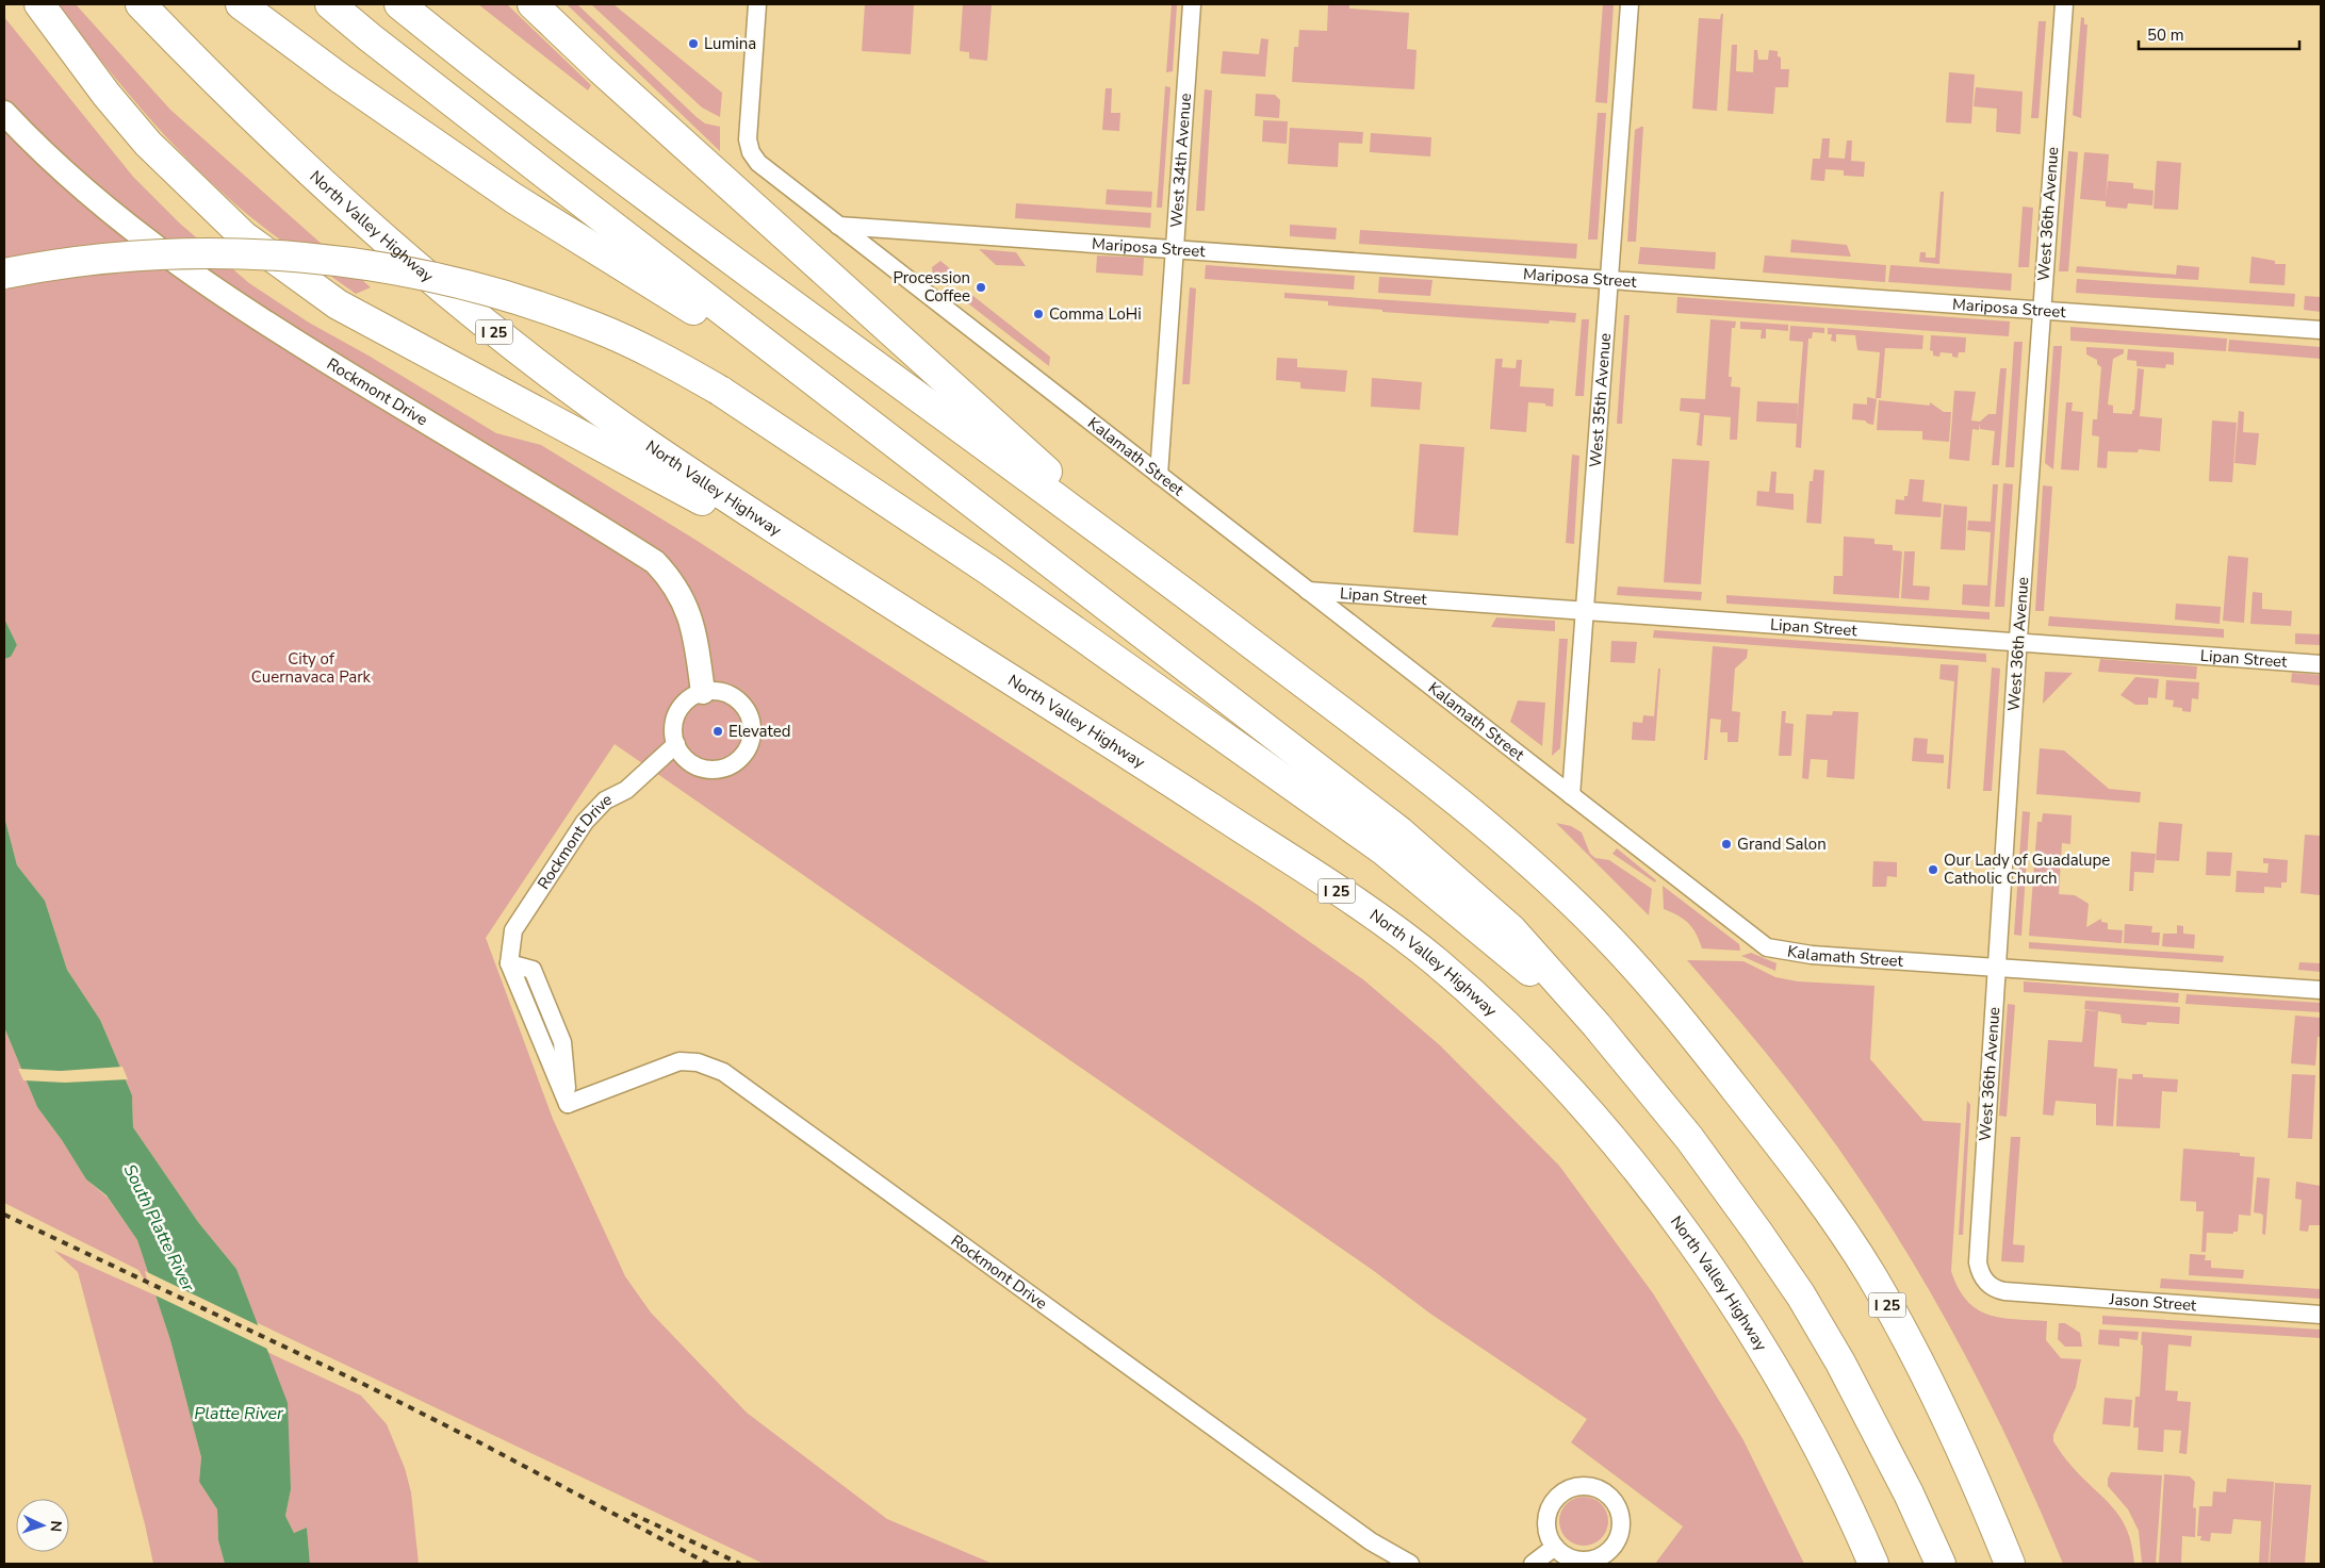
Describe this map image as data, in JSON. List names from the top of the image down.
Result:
{
  "streets": {
    "highway": ["North Valley Highway", "I 25"],
    "street": [
      "West 34th Avenue",
      "West 36th Avenue",
      "Mariposa Street",
      "Rockmont Drive",
      "West 35th Avenue",
      "Kalamath Street",
      "Lipan Street",
      "Jason Street"
    ]
  },
  "crossings": [
    ["West 34th Avenue", "Mariposa Street"],
    ["West 34th Avenue", "Kalamath Street"],
    ["West 36th Avenue", "Mariposa Street"],
    ["West 36th Avenue", "Kalamath Street"],
    ["West 36th Avenue", "Lipan Street"],
    ["West 36th Avenue", "Jason Street"],
    ["Mariposa Street", "West 35th Avenue"],
    ["Mariposa Street", "Kalamath Street"],
    ["West 35th Avenue", "Kalamath Street"],
    ["West 35th Avenue", "Lipan Street"],
    ["Kalamath Street", "Lipan Street"]
  ],
  "water": ["South Platte River", "Platte River"],
  "parks": ["City of Cuernavaca Park"],
  "places": [
    "Lumina",
    "Procession Coffee",
    "Comma LoHi",
    "Elevated",
    "Grand Salon",
    "Our Lady of Guadalupe Catholic Church"
  ],
  "scale_bar": "50 m",
  "north": "right"
}
